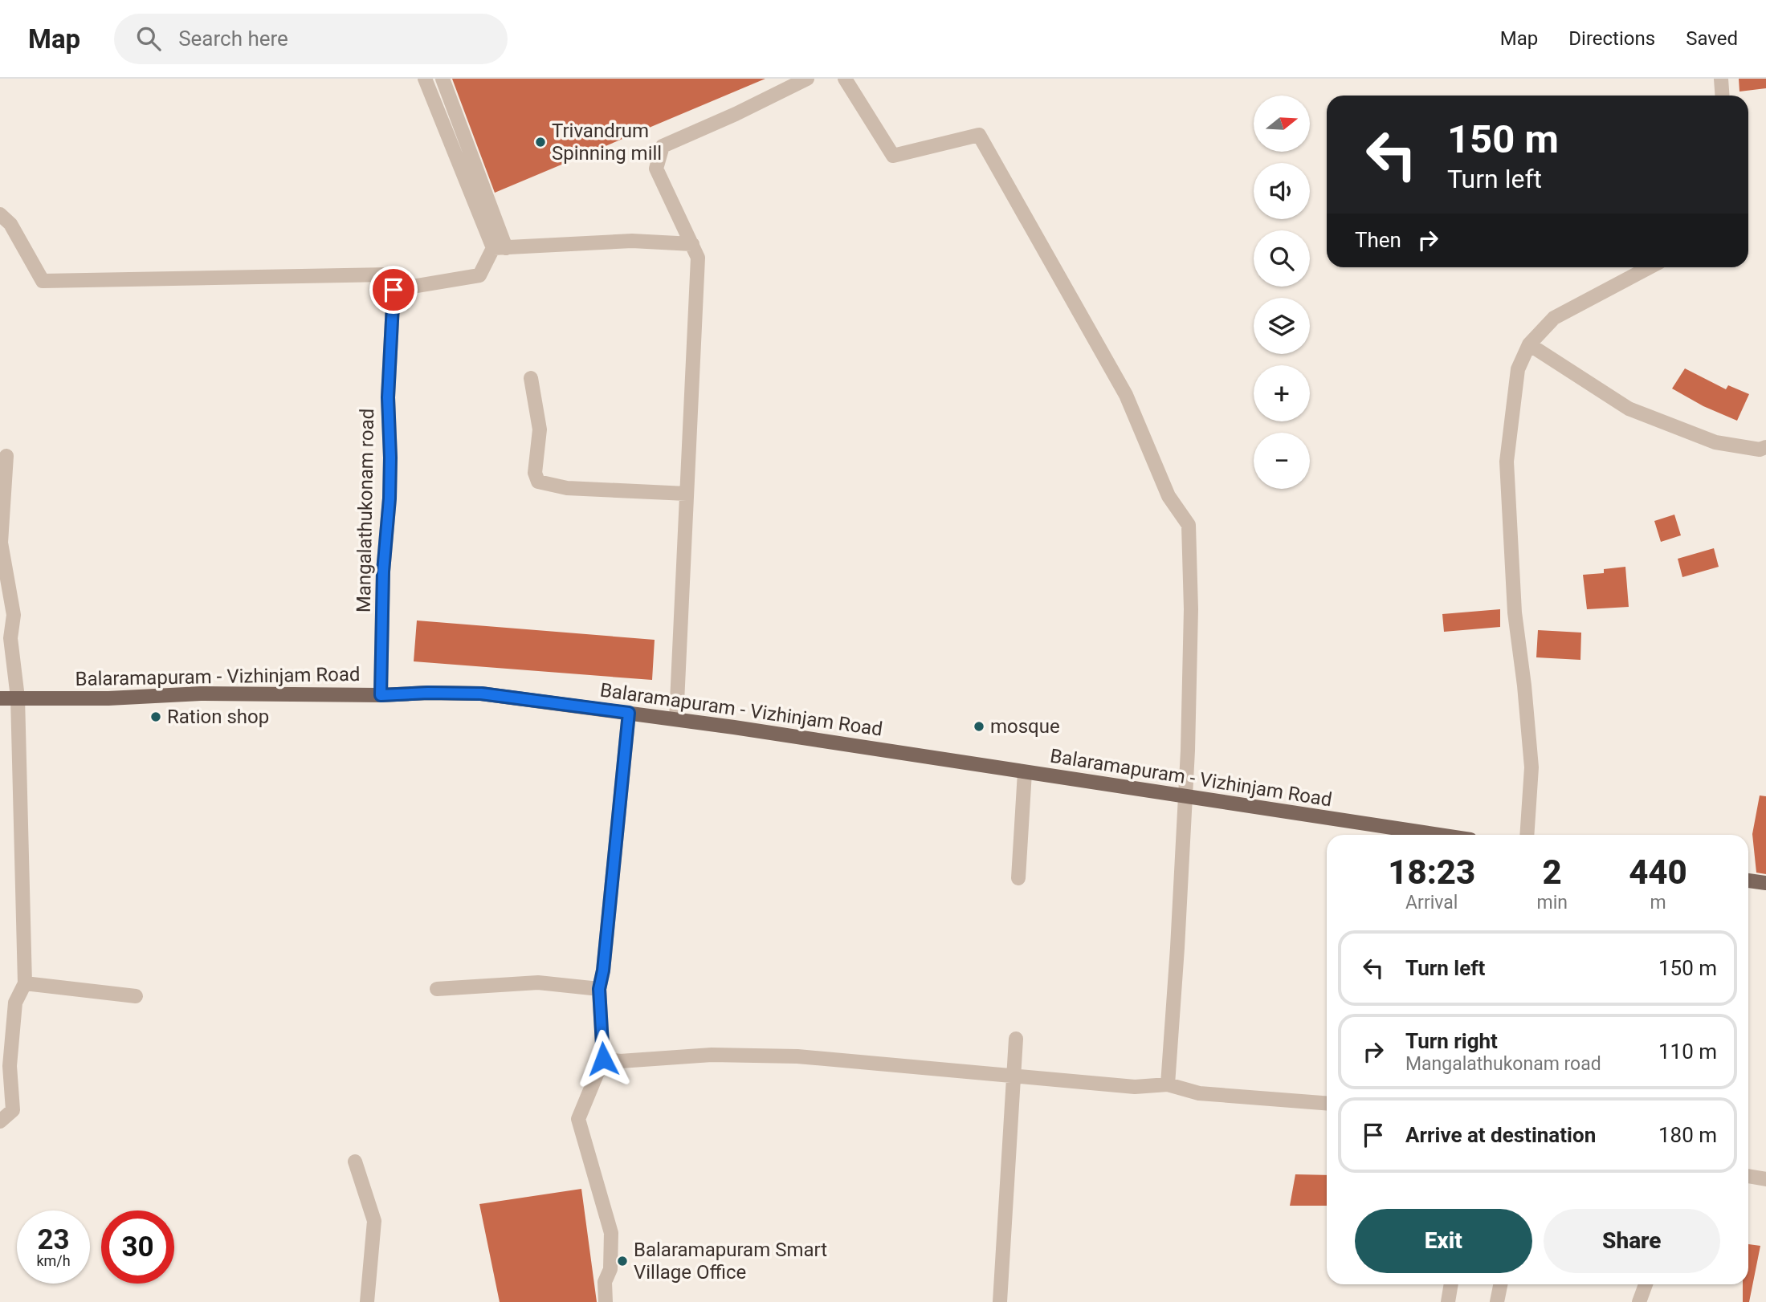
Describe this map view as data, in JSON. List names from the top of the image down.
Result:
{
  "streets": {
    "main road": ["Balaramapuram - Vizhinjam Road"],
    "street": ["Mangalathukonam road"]
  },
  "crossings": [
    ["Mangalathukonam road", "Balaramapuram - Vizhinjam Road"]
  ],
  "places": [
    "Trivandrum Spinning mill",
    "Ration shop",
    "mosque",
    "Balaramapuram Smart Village Office"
  ],
  "north": "right",
  "page": {
    "header": "Map",
    "search": "Search here",
    "nav": ["Map", "Directions", "Saved"],
    "map_buttons": ["+", "−"],
    "turn": ["150 m", "Turn left"],
    "then": "Then",
    "eta": [
      "18:23",
      "Arrival",
      "2",
      "min",
      "440",
      "m"
    ],
    "list": [
      {
        "name": "Turn left",
        "value": "150 m"
      },
      {
        "name": "Turn right",
        "note": "Mangalathukonam road",
        "value": "110 m"
      },
      {
        "name": "Arrive at destination",
        "value": "180 m"
      }
    ],
    "buttons": ["Exit", "Share"],
    "speed": "23 km/h",
    "limit": "30"
  }
}
